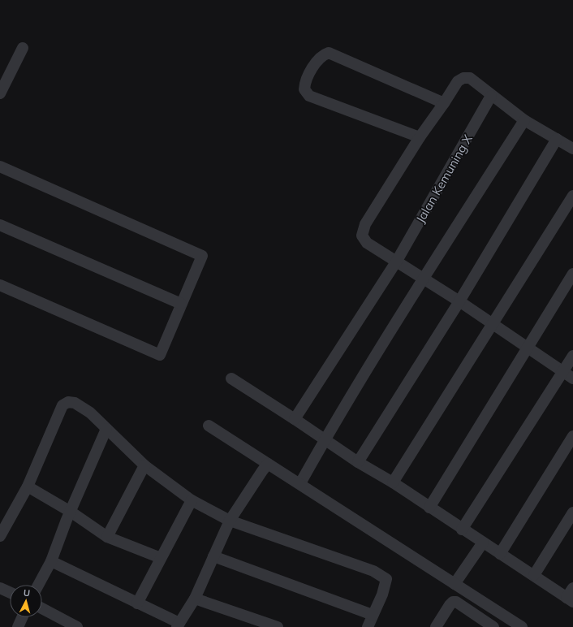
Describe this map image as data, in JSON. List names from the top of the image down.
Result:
{
  "streets": {
    "street": ["Jalan Kemuning X"]
  },
  "north": "top"
}
